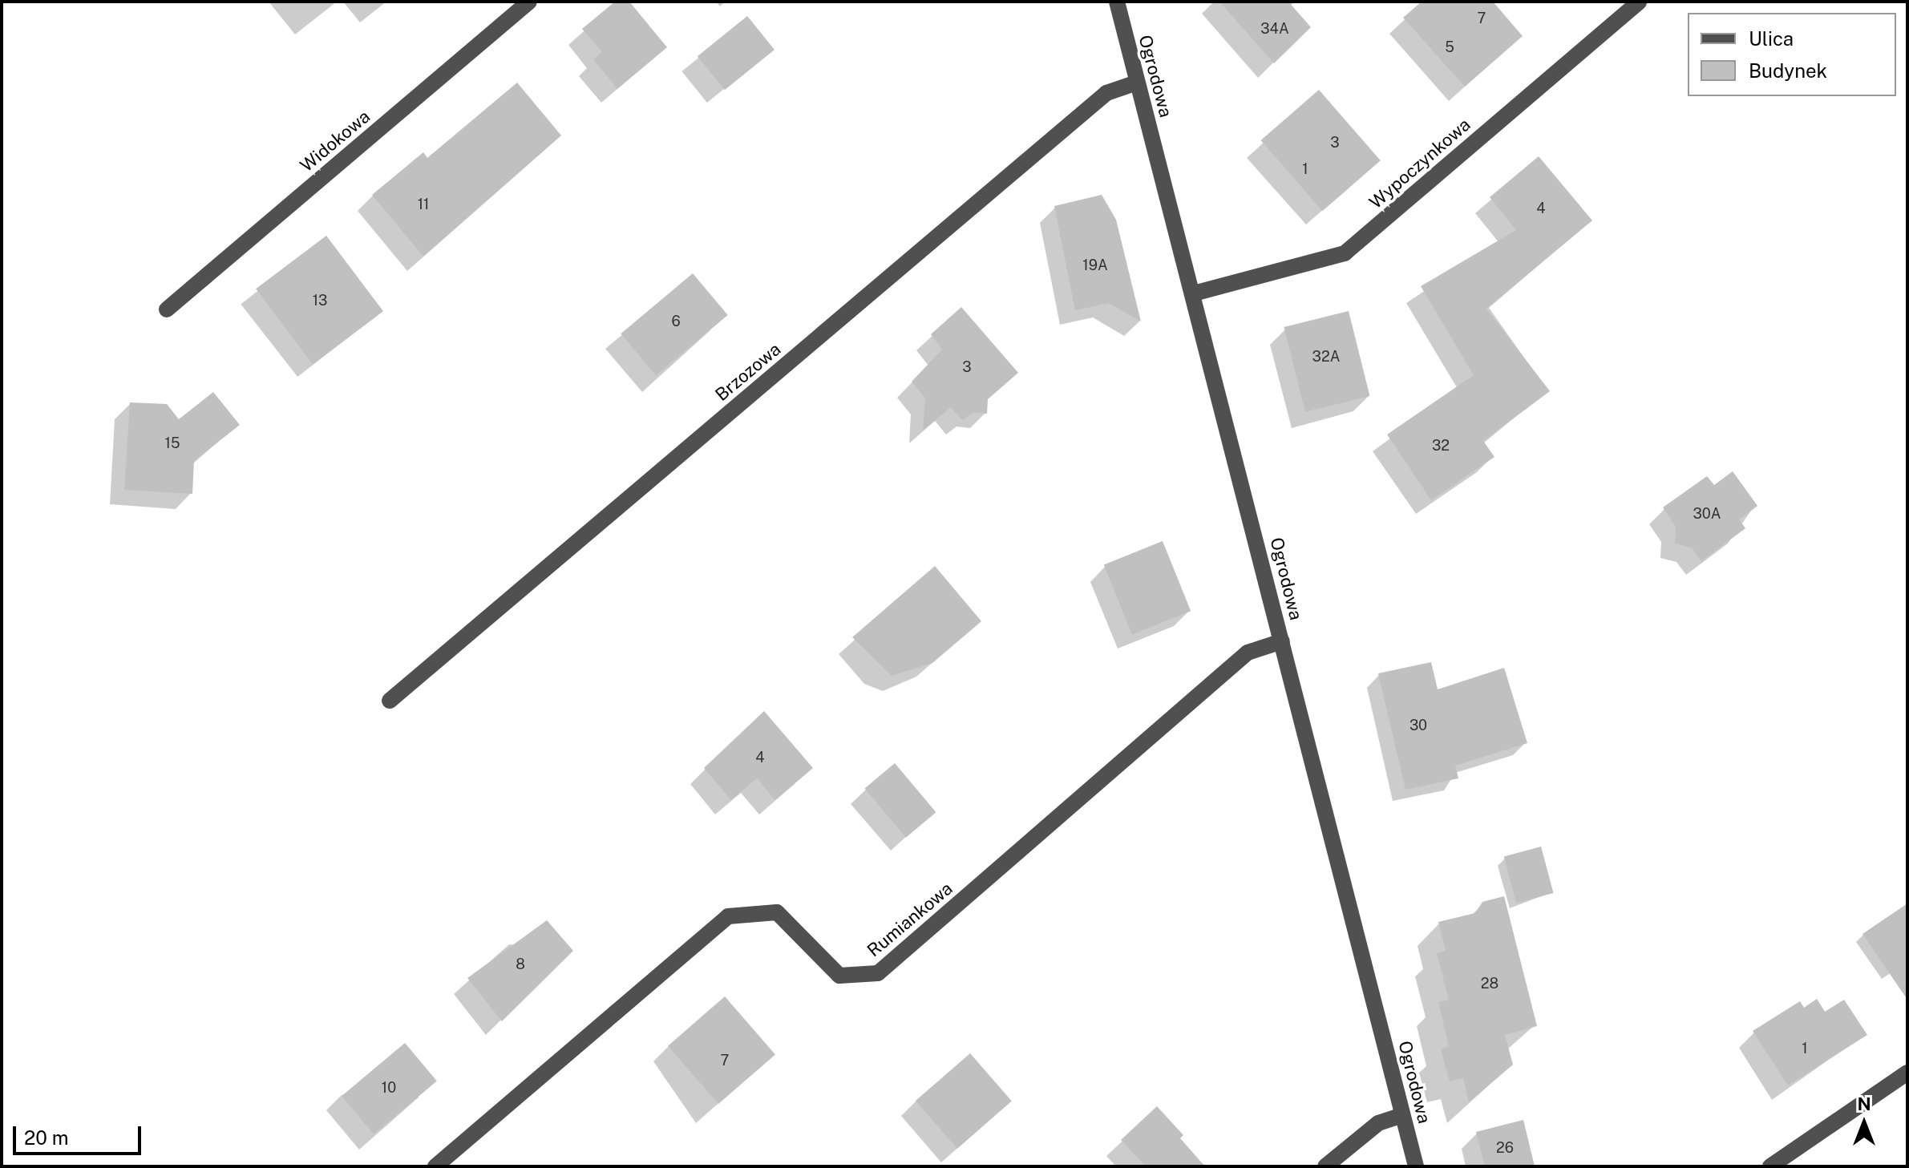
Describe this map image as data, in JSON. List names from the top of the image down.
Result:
{
  "streets": {
    "street": [
      "Ogrodowa",
      "Widokowa",
      "Wypoczynkowa",
      "Brzozowa",
      "Rumiankowa"
    ]
  },
  "crossings": [
    ["Ogrodowa", "Wypoczynkowa"],
    ["Ogrodowa", "Brzozowa"],
    ["Ogrodowa", "Rumiankowa"]
  ],
  "house_numbers": [
    "7",
    "34A",
    "5",
    "3",
    "1",
    "11",
    "4",
    "19A",
    "13",
    "6",
    "32A",
    "3",
    "15",
    "32",
    "30A",
    "30",
    "4",
    "8",
    "28",
    "1",
    "7",
    "10",
    "26"
  ],
  "legend": ["Ulica", "Budynek"],
  "scale_bar": "20 m",
  "north": "top"
}
